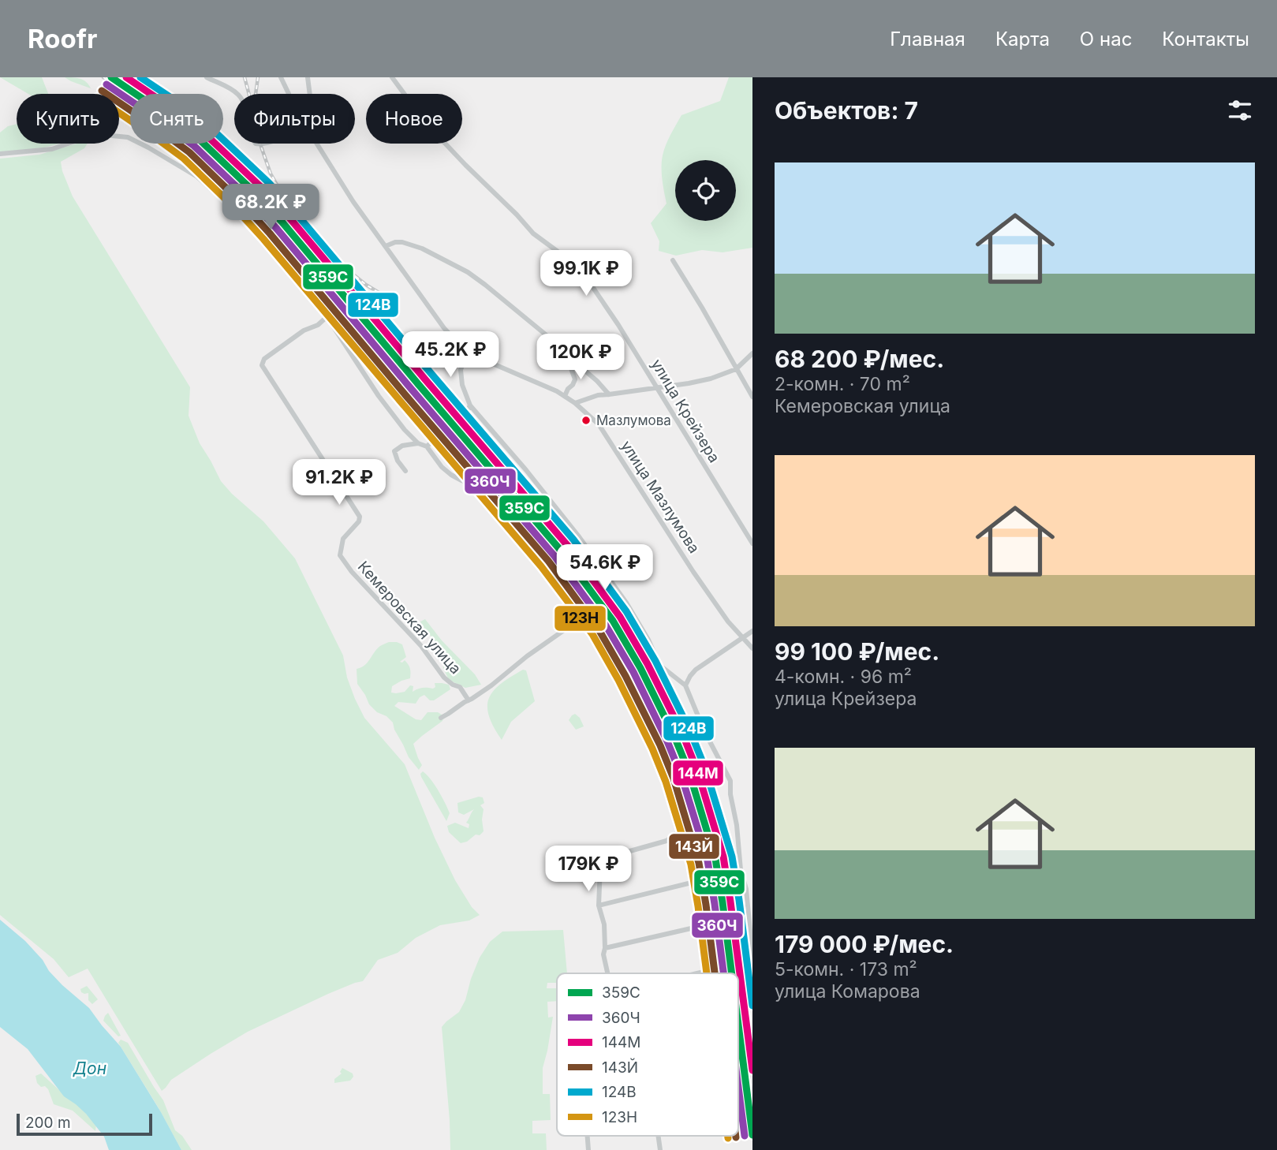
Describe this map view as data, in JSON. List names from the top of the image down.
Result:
{
  "streets": {
    "street": ["улица Крейзера", "улица Мазлумова", "Кемеровская улица"]
  },
  "water": ["Дон"],
  "places": ["Мазлумова"],
  "lines": [
    "transit line 359С",
    "transit line 144М",
    "transit line 124В",
    "transit line 360Ч",
    "transit line 143Й",
    "transit line 123Н"
  ],
  "legend": [
    "359С",
    "360Ч",
    "144М",
    "143Й",
    "124В",
    "123Н"
  ],
  "scale_bar": "200 m",
  "page": {
    "header": "Roofr",
    "nav": [
      "Главная",
      "Карта",
      "О нас",
      "Контакты"
    ],
    "heading": "Объектов: 7",
    "chip": [
      "Купить",
      "Снять",
      "Фильтры",
      "Новое"
    ],
    "list": [
      {
        "name": "68 200 ₽/мес.",
        "note": "2-комн. · 70 m² · Кемеровская улица"
      },
      {
        "name": "99 100 ₽/мес.",
        "note": "4-комн. · 96 m² · улица Крейзера"
      },
      {
        "name": "179 000 ₽/мес.",
        "note": "5-комн. · 173 m² · улица Комарова"
      }
    ],
    "price": [
      "68.2K ₽",
      "99.1K ₽",
      "45.2K ₽",
      "120K ₽",
      "91.2K ₽",
      "54.6K ₽",
      "179K ₽"
    ],
    "scale": "200 m"
  }
}
